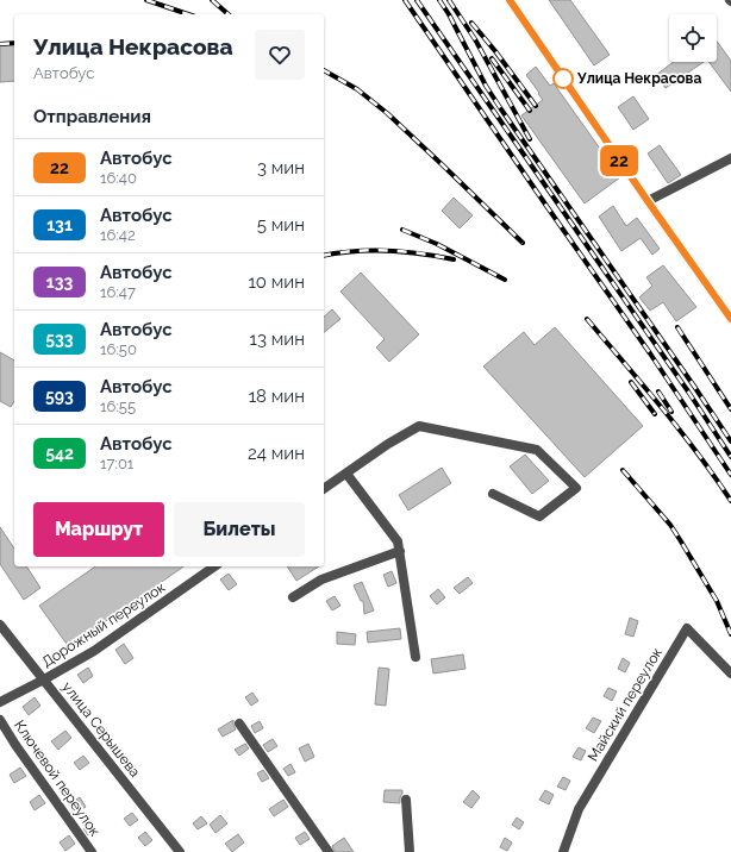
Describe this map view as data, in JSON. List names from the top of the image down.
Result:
{
  "streets": {
    "street": [
      "Дорожный переулок",
      "Майский переулок",
      "улица Серышева",
      "Ключевой переулок"
    ]
  },
  "crossings": [
    ["Дорожный переулок", "улица Серышева"]
  ],
  "places": ["Улица Некрасова"],
  "lines": ["bus line 22"],
  "page": {
    "on_map": "22",
    "heading": [
      ["Улица Некрасова", "Автобус"],
      "Отправления"
    ],
    "list": [
      {
        "mark": "22",
        "name": "Автобус",
        "note": "16:40",
        "value": "3 мин"
      },
      {
        "mark": "131",
        "name": "Автобус",
        "note": "16:42",
        "value": "5 мин"
      },
      {
        "mark": "133",
        "name": "Автобус",
        "note": "16:47",
        "value": "10 мин"
      },
      {
        "mark": "533",
        "name": "Автобус",
        "note": "16:50",
        "value": "13 мин"
      },
      {
        "mark": "593",
        "name": "Автобус",
        "note": "16:55",
        "value": "18 мин"
      },
      {
        "mark": "542",
        "name": "Автобус",
        "note": "17:01",
        "value": "24 мин"
      }
    ],
    "buttons": ["Маршрут", "Билеты"]
  }
}
